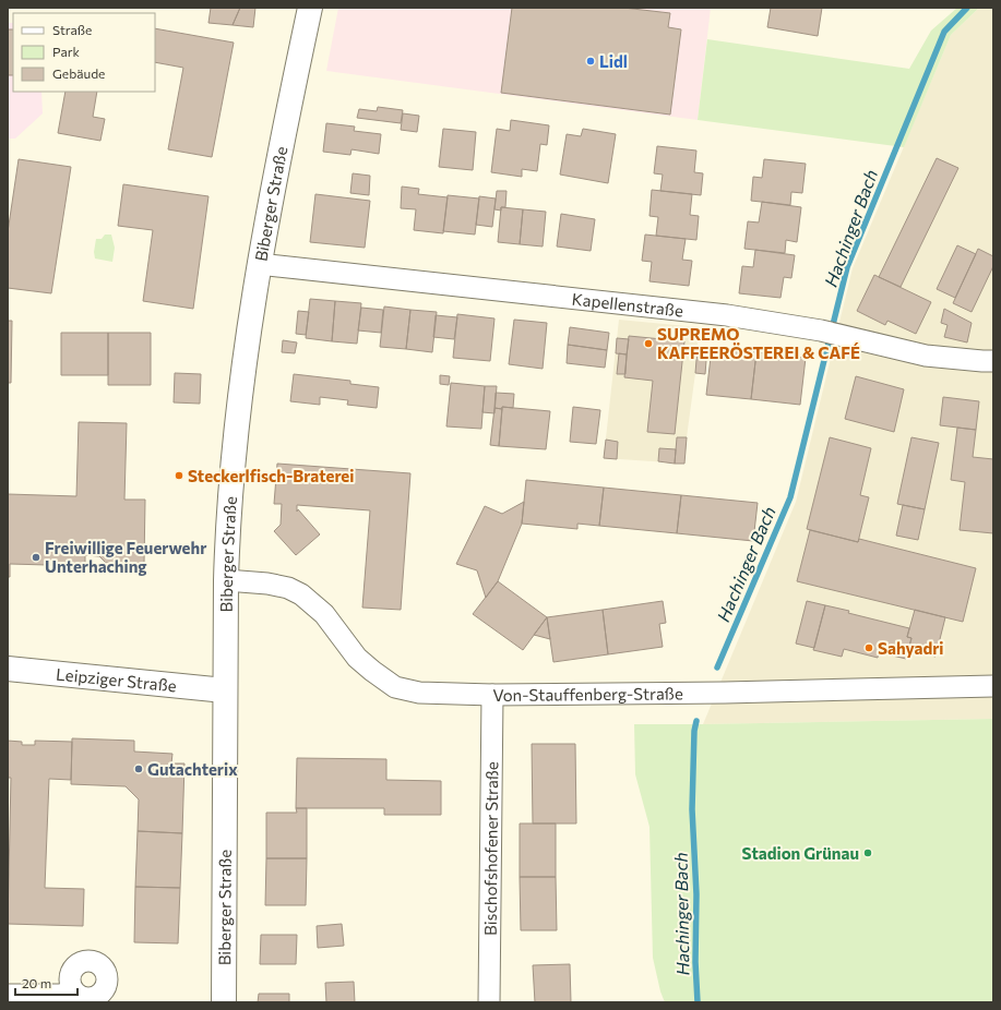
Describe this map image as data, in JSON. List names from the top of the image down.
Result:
{
  "streets": {
    "main road": ["Biberger Straße", "Leipziger Straße"],
    "street": ["Kapellenstraße", "Von-Stauffenberg-Straße", "Bischofshofener Straße"]
  },
  "crossings": [
    ["Biberger Straße", "Kapellenstraße"],
    ["Biberger Straße", "Leipziger Straße"],
    ["Biberger Straße", "Von-Stauffenberg-Straße"],
    ["Von-Stauffenberg-Straße", "Bischofshofener Straße"]
  ],
  "water": ["Hachinger Bach"],
  "places": [
    "Lidl",
    "SUPREMO KAFFEERÖSTEREI & CAFÉ",
    "Steckerlfisch-Braterei",
    "Freiwillige Feuerwehr Unterhaching",
    "Sahyadri",
    "Gutachterix",
    "Stadion Grünau"
  ],
  "legend": ["Straße", "Park", "Gebäude"],
  "scale_bar": "20 m"
}
